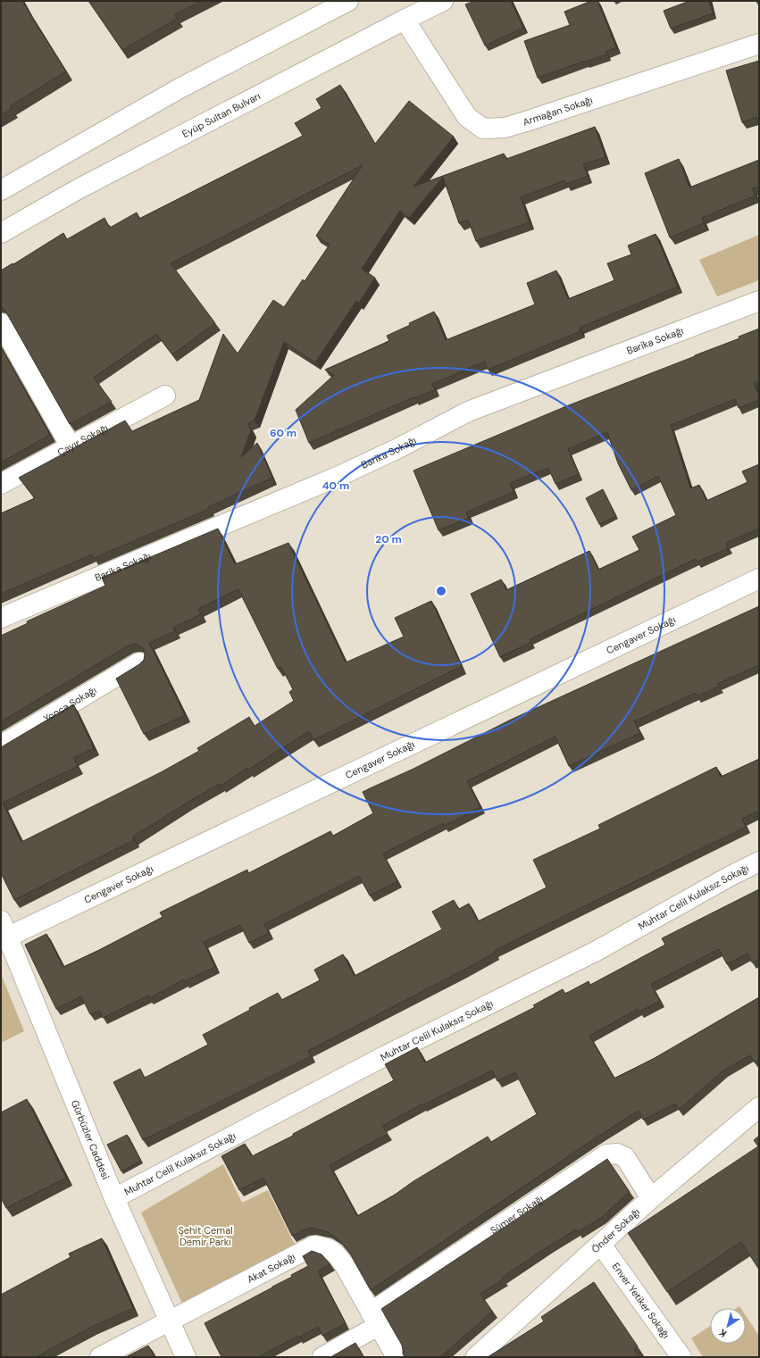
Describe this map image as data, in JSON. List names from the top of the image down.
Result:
{
  "streets": {
    "street": [
      "Armağan Sokağı",
      "Eyüp Sultan Bulvarı",
      "Barika Sokağı",
      "Çayır Sokağı",
      "Cengaver Sokağı",
      "Yonca Sokağı",
      "Muhtar Celil Kulaksız Sokağı",
      "Gürbüzler Caddesi",
      "Sümer Sokağı",
      "Önder Sokağı",
      "Akat Sokağı",
      "Enver Yetiker Sokağı"
    ]
  },
  "crossings": [
    ["Armağan Sokağı", "Eyüp Sultan Bulvarı"],
    ["Cengaver Sokağı", "Gürbüzler Caddesi"],
    ["Muhtar Celil Kulaksız Sokağı", "Gürbüzler Caddesi"],
    ["Gürbüzler Caddesi", "Akat Sokağı"],
    ["Sümer Sokağı", "Önder Sokağı"],
    ["Sümer Sokağı", "Akat Sokağı"],
    ["Önder Sokağı", "Enver Yetiker Sokağı"]
  ],
  "parks": ["Şehit Cemal Demir Parkı"],
  "north": "bottom left",
  "rings": ["60 m", "40 m", "20 m"]
}
